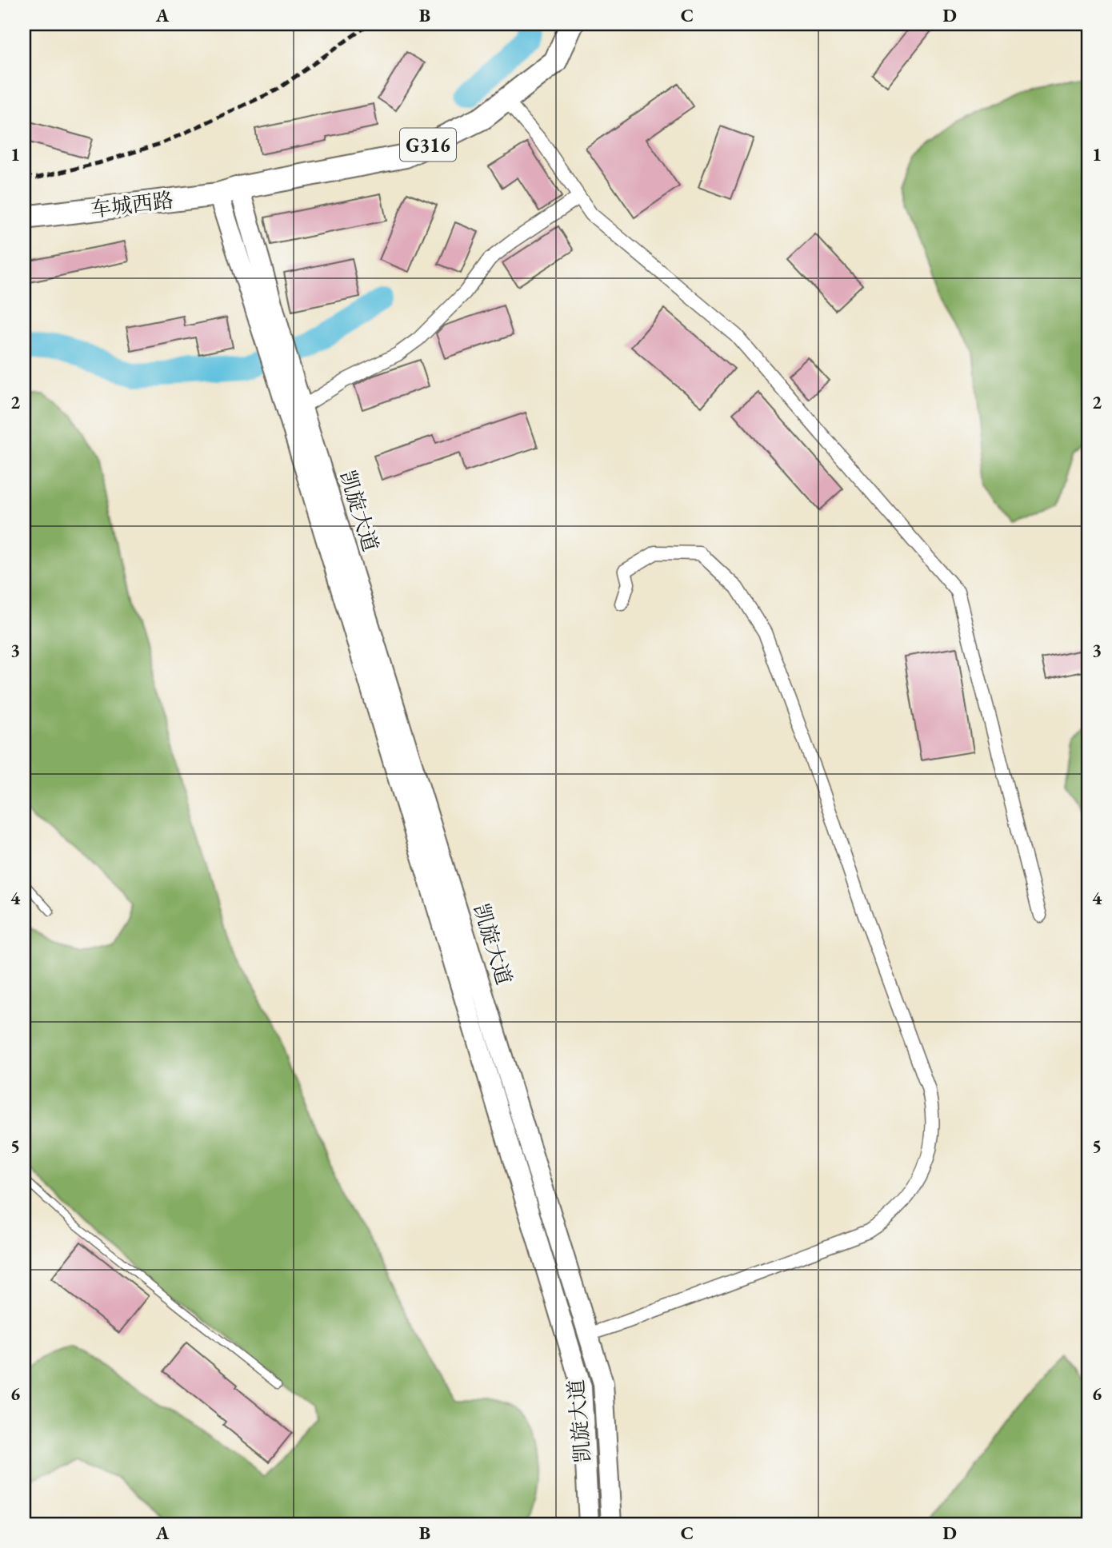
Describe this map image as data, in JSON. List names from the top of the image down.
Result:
{
  "streets": {
    "highway": ["G316", "车城西路"],
    "main road": ["凯旋大道"]
  },
  "crossings": [
    ["G316", "车城西路"]
  ],
  "grid": {
    "columns": [
      "A",
      "B",
      "C",
      "D"
    ],
    "rows": [
      "1",
      "2",
      "3",
      "4",
      "5",
      "6"
    ]
  }
}
